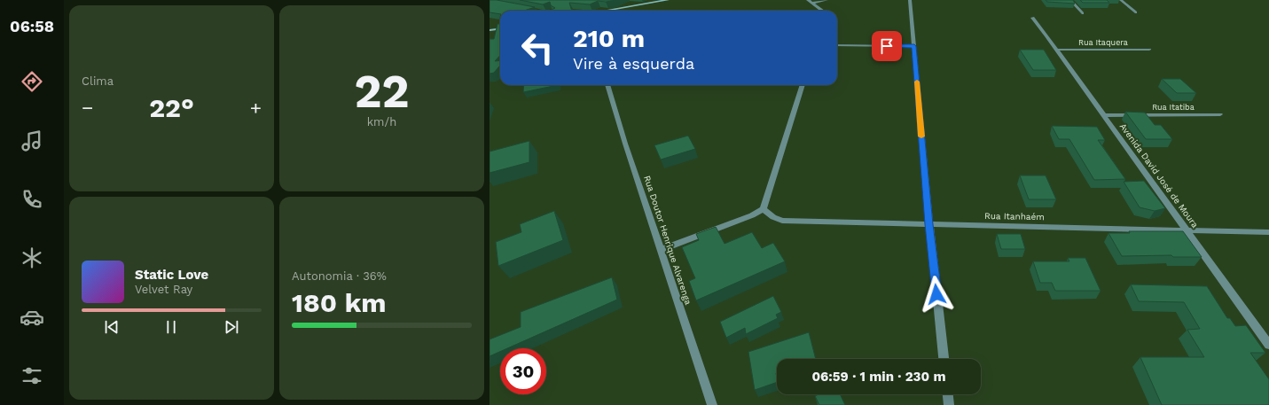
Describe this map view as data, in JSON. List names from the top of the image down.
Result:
{
  "streets": {
    "street": [
      "Rua Itaquera",
      "Rua Itatiba",
      "Avenida David José de Moura",
      "Rua Itanhaém",
      "Rua Doutor Henrique Alvarenga"
    ]
  },
  "crossings": [
    ["Rua Itaquera", "Avenida David José de Moura"],
    ["Rua Itatiba", "Avenida David José de Moura"],
    ["Avenida David José de Moura", "Rua Itanhaém"]
  ],
  "page": {
    "tabs": "06:58",
    "tile": [
      "Clima",
      ["22", "km/h"],
      ["Autonomia · 36%", "180 km"]
    ],
    "turn": ["210 m", "Vire à esquerda"],
    "heat": ["−", "22°", "+"],
    "song": ["Static Love", "Velvet Ray"],
    "limit": "30",
    "trip": "06:59 · 1 min · 230 m"
  }
}
